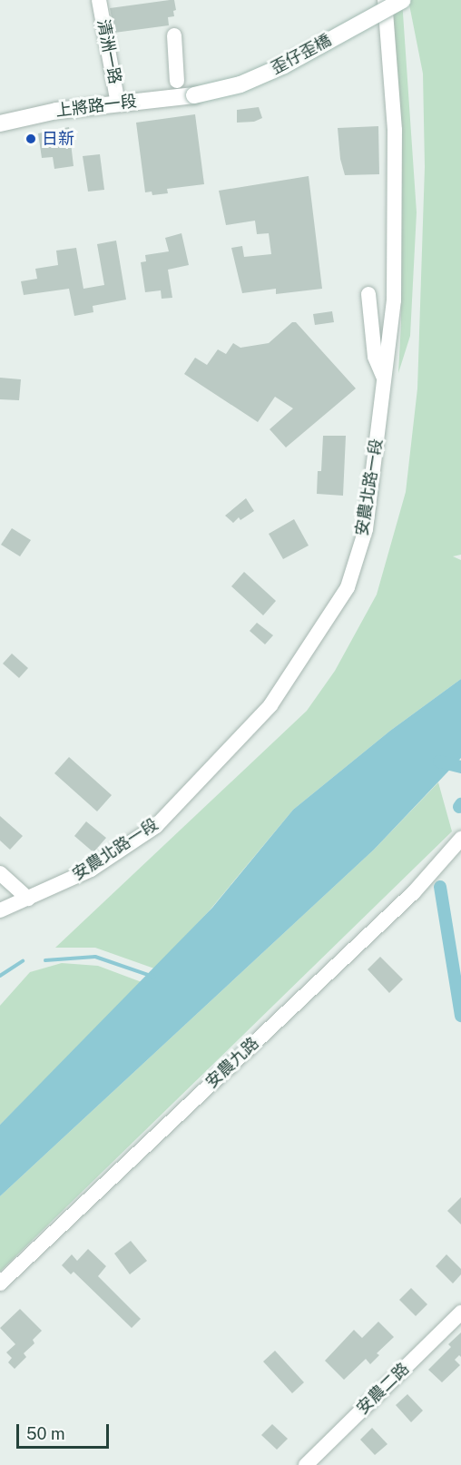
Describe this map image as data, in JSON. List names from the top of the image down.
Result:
{
  "streets": {
    "main road": ["歪仔歪橋", "上將路一段"],
    "street": [
      "清洲一路",
      "安農北路一段",
      "安農九路",
      "安農二路"
    ]
  },
  "crossings": [
    ["清洲一路", "上將路一段"],
    ["歪仔歪橋", "上將路一段"]
  ],
  "places": ["日新"],
  "scale_bar": "50 m"
}
